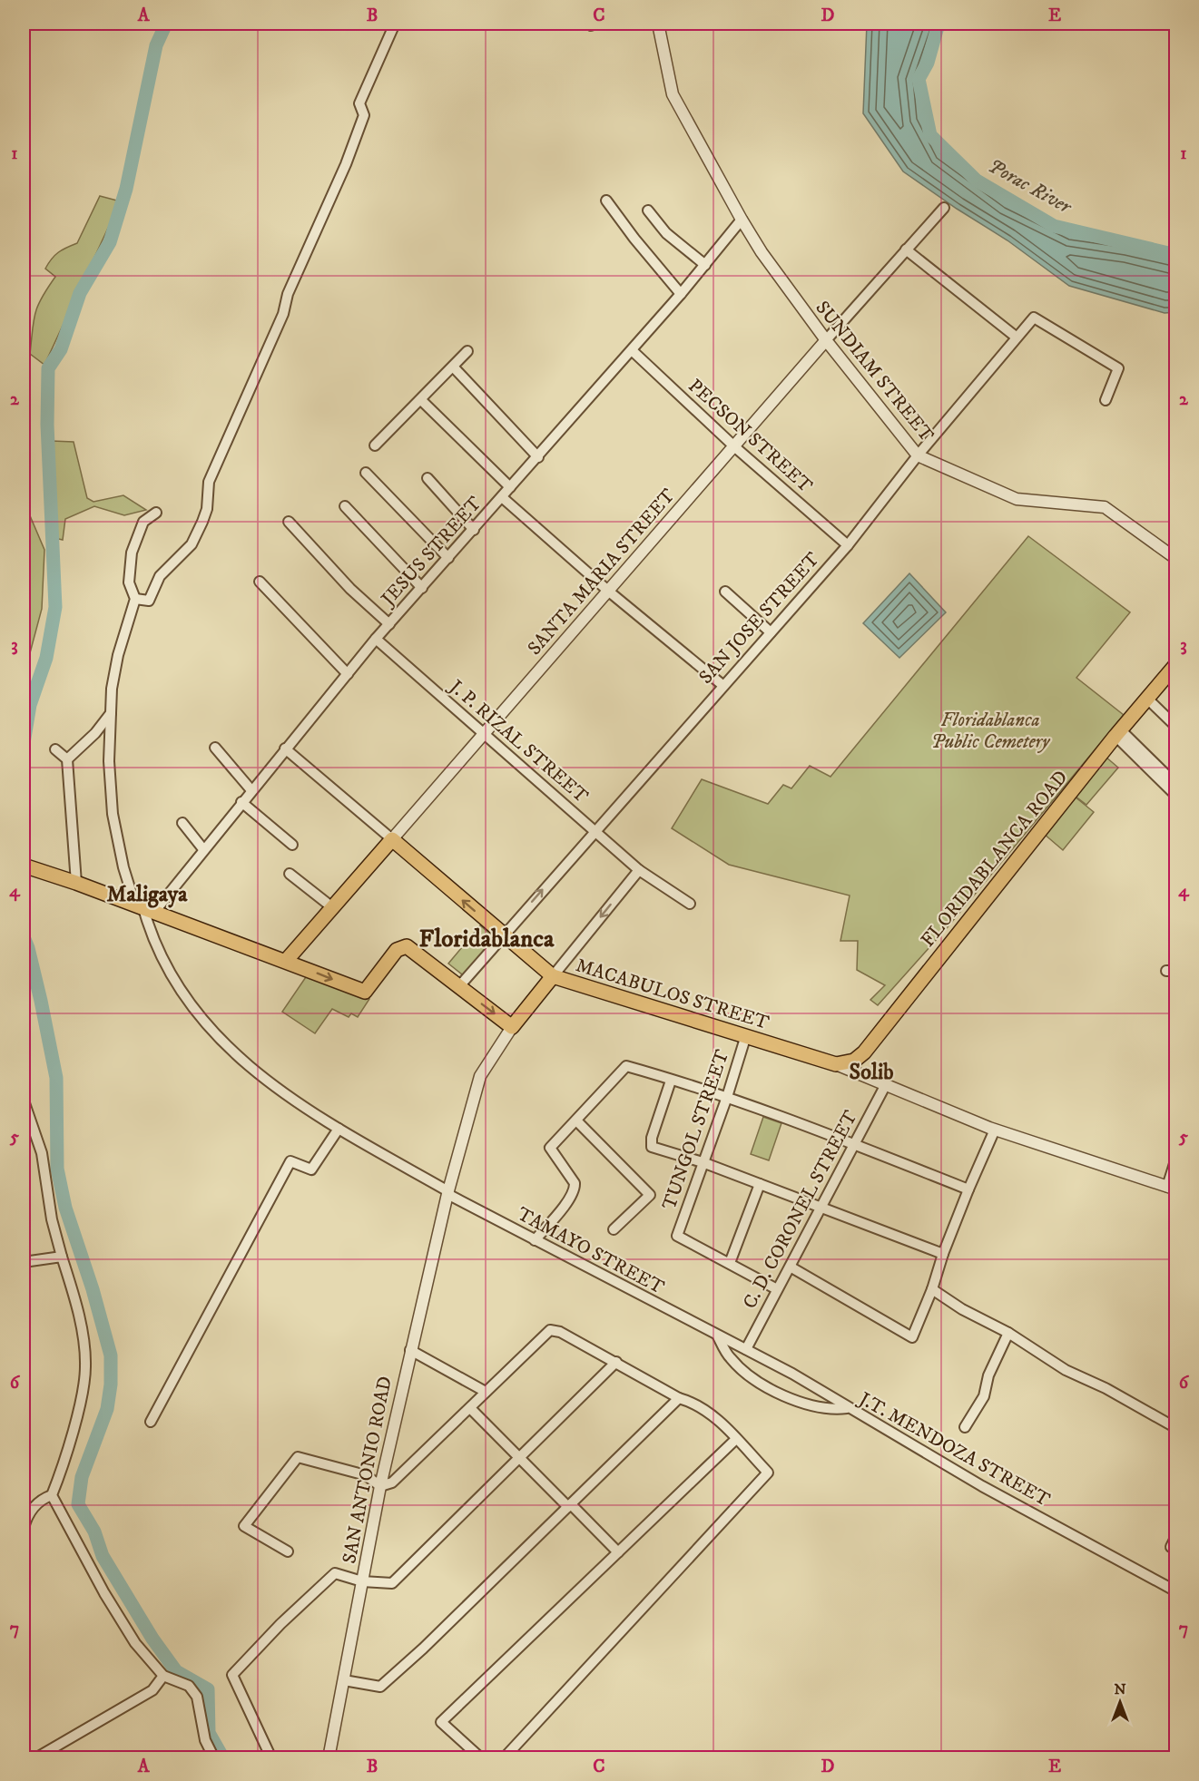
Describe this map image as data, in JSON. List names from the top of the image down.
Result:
{
  "streets": {
    "main road": ["SANTA MARIA STREET", "FLORIDABLANCA ROAD", "MACABULOS STREET"],
    "street": [
      "SUNDIAM STREET",
      "PECSON STREET",
      "JESUS STREET",
      "SAN JOSE STREET",
      "J. P. RIZAL STREET",
      "TUNGOL STREET",
      "C. D. CORONEL STREET",
      "TAMAYO STREET",
      "J.T. MENDOZA STREET",
      "SAN ANTONIO ROAD"
    ]
  },
  "crossings": [
    ["SUNDIAM STREET", "JESUS STREET"],
    ["SUNDIAM STREET", "SANTA MARIA STREET"],
    ["SUNDIAM STREET", "SAN JOSE STREET"],
    ["PECSON STREET", "JESUS STREET"],
    ["PECSON STREET", "SANTA MARIA STREET"],
    ["PECSON STREET", "SAN JOSE STREET"],
    ["JESUS STREET", "J. P. RIZAL STREET"],
    ["JESUS STREET", "MACABULOS STREET"],
    ["JESUS STREET", "TAMAYO STREET"],
    ["SANTA MARIA STREET", "J. P. RIZAL STREET"],
    ["SANTA MARIA STREET", "MACABULOS STREET"],
    ["SAN JOSE STREET", "J. P. RIZAL STREET"],
    ["SAN JOSE STREET", "MACABULOS STREET"],
    ["FLORIDABLANCA ROAD", "MACABULOS STREET"],
    ["MACABULOS STREET", "TUNGOL STREET"],
    ["C. D. CORONEL STREET", "J.T. MENDOZA STREET"],
    ["TAMAYO STREET", "J.T. MENDOZA STREET"],
    ["TAMAYO STREET", "SAN ANTONIO ROAD"]
  ],
  "districts": ["Maligaya", "Floridablanca", "Solib"],
  "water": ["Porac River"],
  "parks": ["Floridablanca Public Cemetery"],
  "north": "top",
  "grid": {
    "columns": [
      "A",
      "B",
      "C",
      "D",
      "E"
    ],
    "rows": [
      "1",
      "2",
      "3",
      "4",
      "5",
      "6",
      "7"
    ]
  }
}
